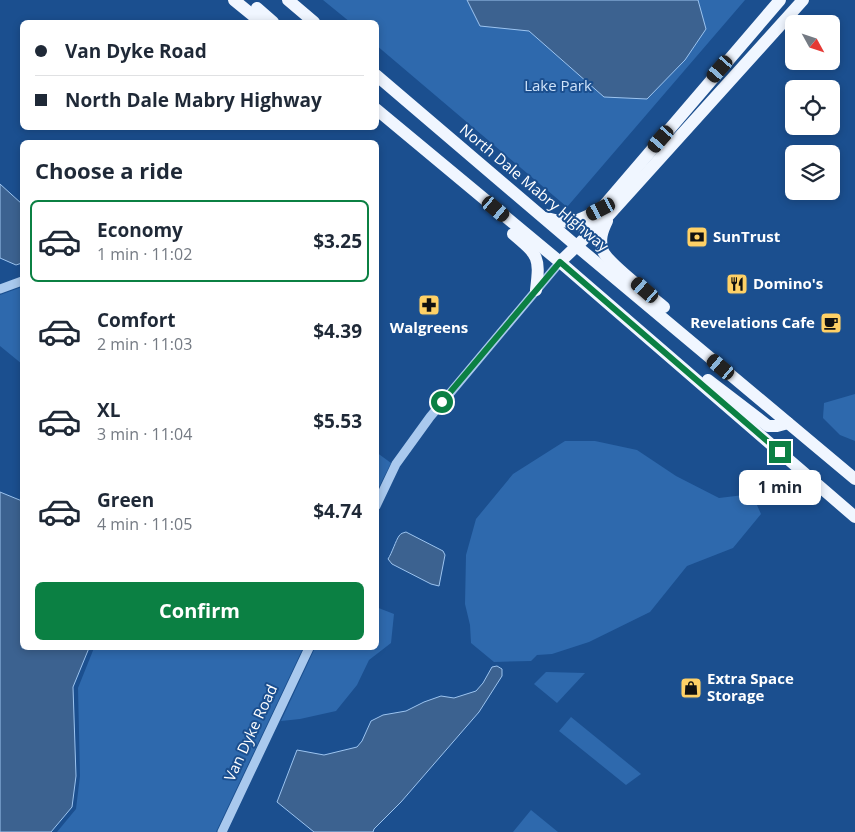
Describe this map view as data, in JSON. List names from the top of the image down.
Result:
{
  "streets": {
    "main road": ["North Dale Mabry Highway"],
    "street": ["Van Dyke Road"]
  },
  "parks": ["Lake Park"],
  "places": {
    "bank": ["SunTrust"],
    "restaurant": ["Domino's"],
    "pharmacy": ["Walgreens"],
    "cafe": ["Revelations Cafe"],
    "shop": ["Extra Space Storage"]
  },
  "north": "bottom right",
  "page": {
    "banner": ["Van Dyke Road", "North Dale Mabry Highway"],
    "heading": "Choose a ride",
    "list": [
      {
        "name": "Economy",
        "note": "1 min · 11:02",
        "value": "$3.25"
      },
      {
        "name": "Comfort",
        "note": "2 min · 11:03",
        "value": "$4.39"
      },
      {
        "name": "XL",
        "note": "3 min · 11:04",
        "value": "$5.53"
      },
      {
        "name": "Green",
        "note": "4 min · 11:05",
        "value": "$4.74"
      }
    ],
    "bubble": "1 min",
    "buttons": "Confirm"
  }
}
